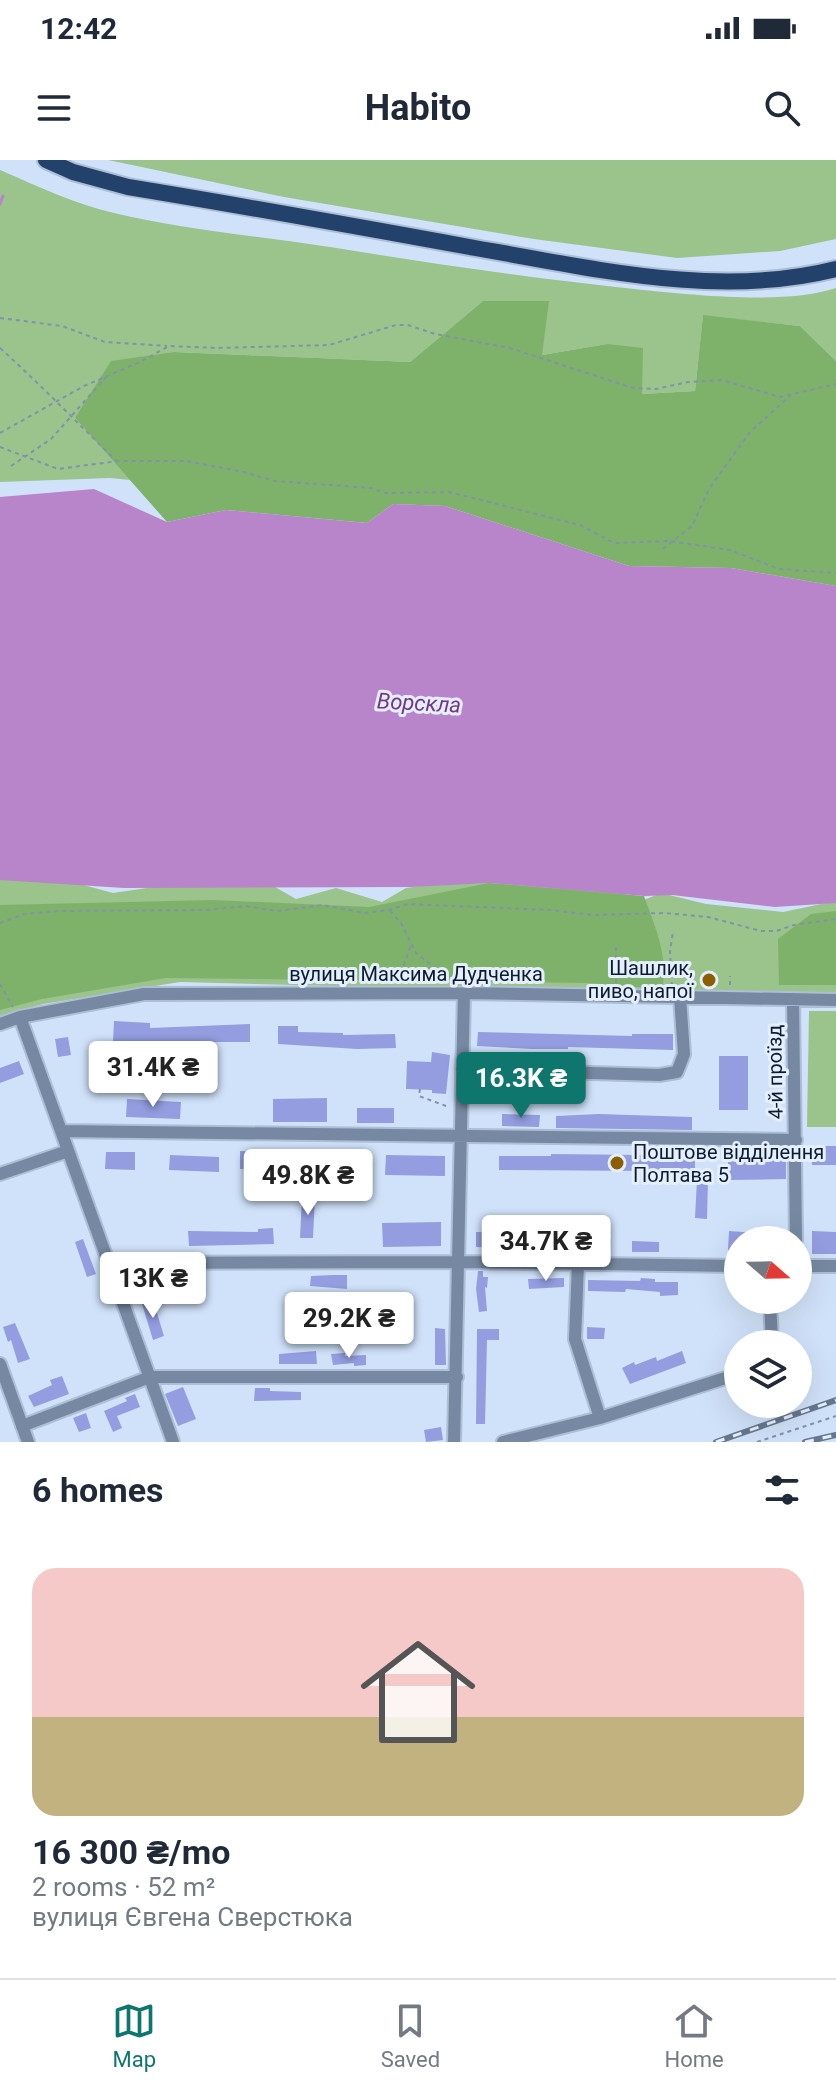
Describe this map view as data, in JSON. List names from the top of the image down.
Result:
{
  "streets": {
    "street": ["вулиця Максима Дудченка", "4-й проїзд"]
  },
  "crossings": [
    ["вулиця Максима Дудченка", "4-й проїзд"]
  ],
  "water": ["Ворскла"],
  "places": ["Шашлик, пиво, напої", "Поштове відділення Полтава 5"],
  "north": "right",
  "page": {
    "status": "12:42",
    "header": "Habito",
    "price": [
      "31.4K ₴",
      "16.3K ₴",
      "49.8K ₴",
      "34.7K ₴",
      "13K ₴",
      "29.2K ₴"
    ],
    "heading": "6 homes",
    "list": [
      {
        "name": "16 300 ₴/mo",
        "note": "2 rooms · 52 m² · вулиця Євгена Сверстюка"
      }
    ],
    "tabs": ["Map", "Saved", "Home"]
  }
}
